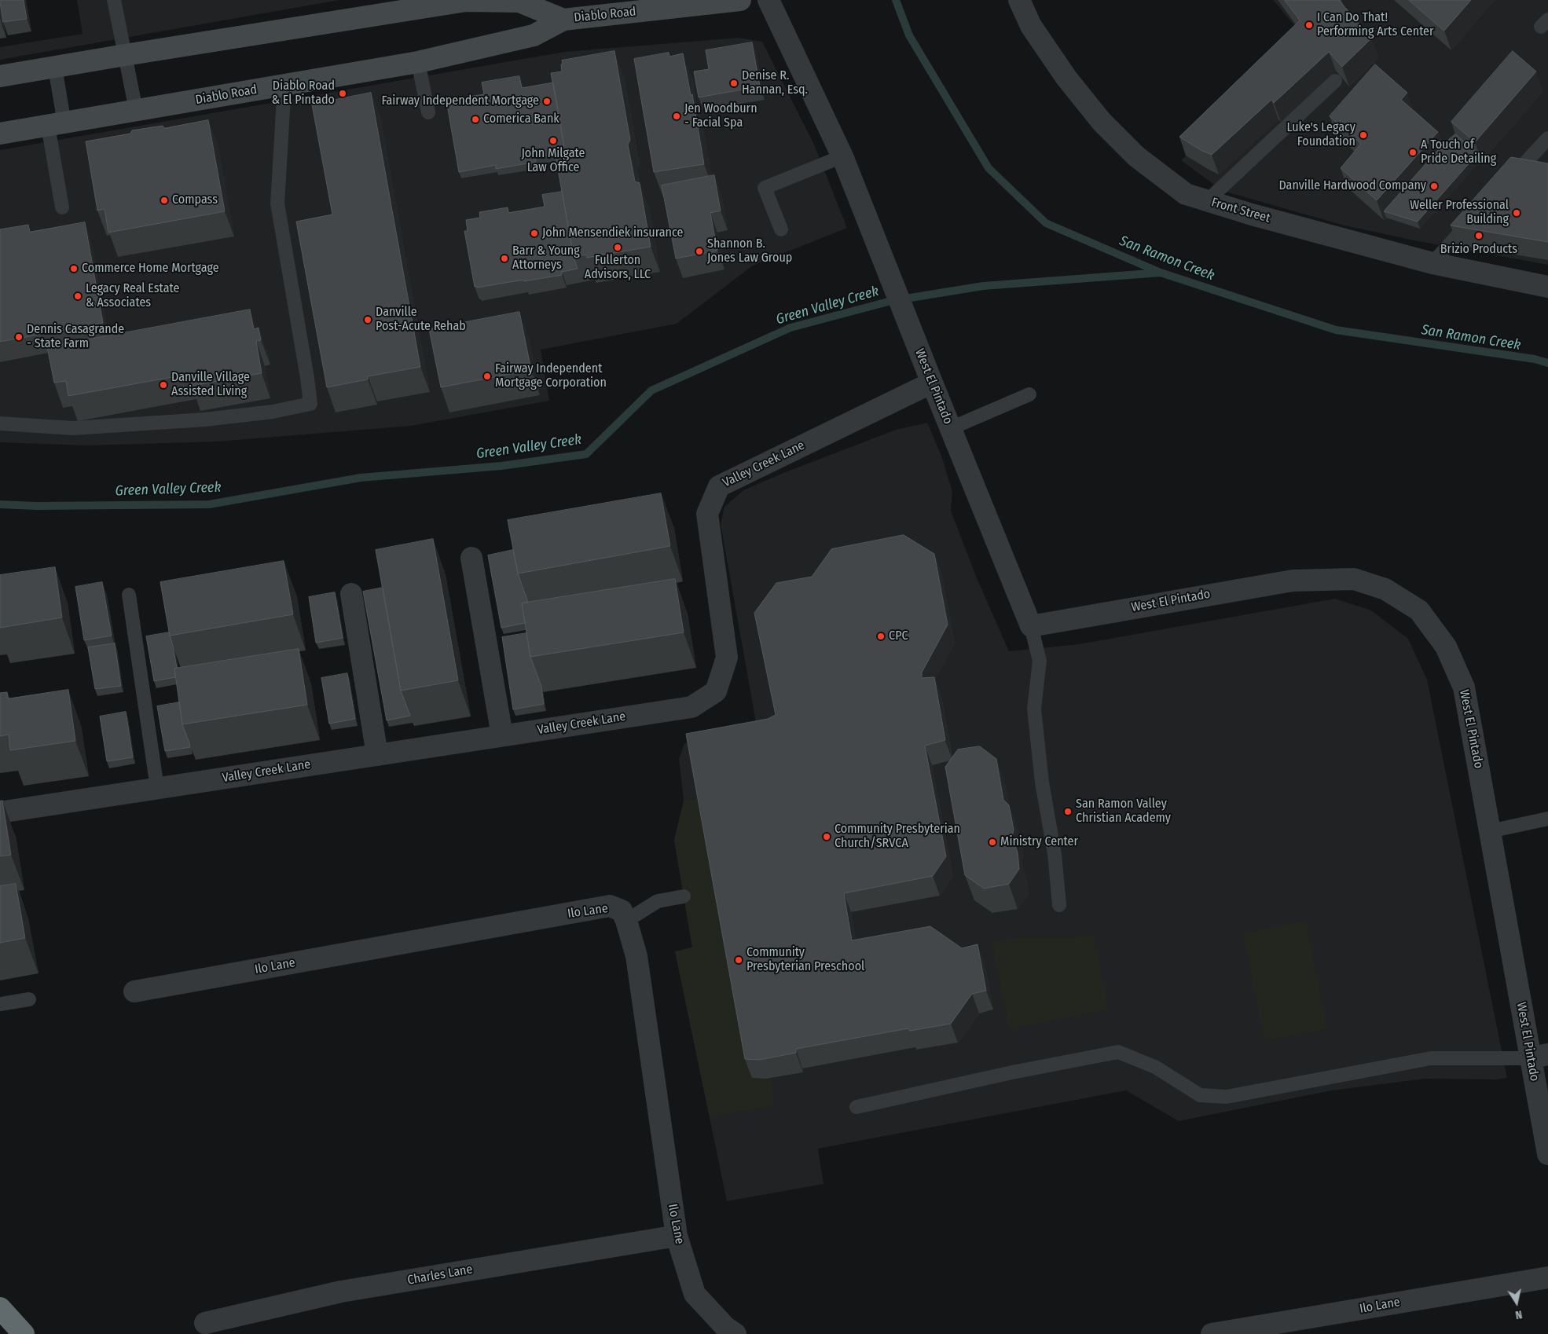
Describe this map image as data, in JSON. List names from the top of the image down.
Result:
{
  "streets": {
    "street": [
      "Diablo Road",
      "Front Street",
      "West El Pintado",
      "Valley Creek Lane",
      "Ilo Lane",
      "Charles Lane"
    ]
  },
  "crossings": [
    ["West El Pintado", "Valley Creek Lane"],
    ["Ilo Lane", "Charles Lane"]
  ],
  "water": ["San Ramon Creek", "Green Valley Creek"],
  "places": [
    "I Can Do That! Performing Arts Center",
    "Denise R. Hannan, Esq.",
    "Diablo Road & El Pintado",
    "Fairway Independent Mortgage",
    "Jen Woodburn - Facial Spa",
    "Comerica Bank",
    "Luke's Legacy Foundation",
    "John Milgate Law Office",
    "A Touch of Pride Detailing",
    "Danville Hardwood Company",
    "Compass",
    "Weller Professional Building",
    "John Mensendiek insurance",
    "Brizio Products",
    "Fullerton Advisors, LLC",
    "Shannon B. Jones Law Group",
    "Barr & Young Attorneys",
    "Commerce Home Mortgage",
    "Legacy Real Estate & Associates",
    "Danville Post-Acute Rehab",
    "Dennis Casagrande - State Farm",
    "Fairway Independent Mortgage Corporation",
    "Danville Village Assisted Living",
    "CPC",
    "San Ramon Valley Christian Academy",
    "Community Presbyterian Church/SRVCA",
    "Ministry Center",
    "Community Presbyterian Preschool"
  ],
  "north": "bottom"
}
